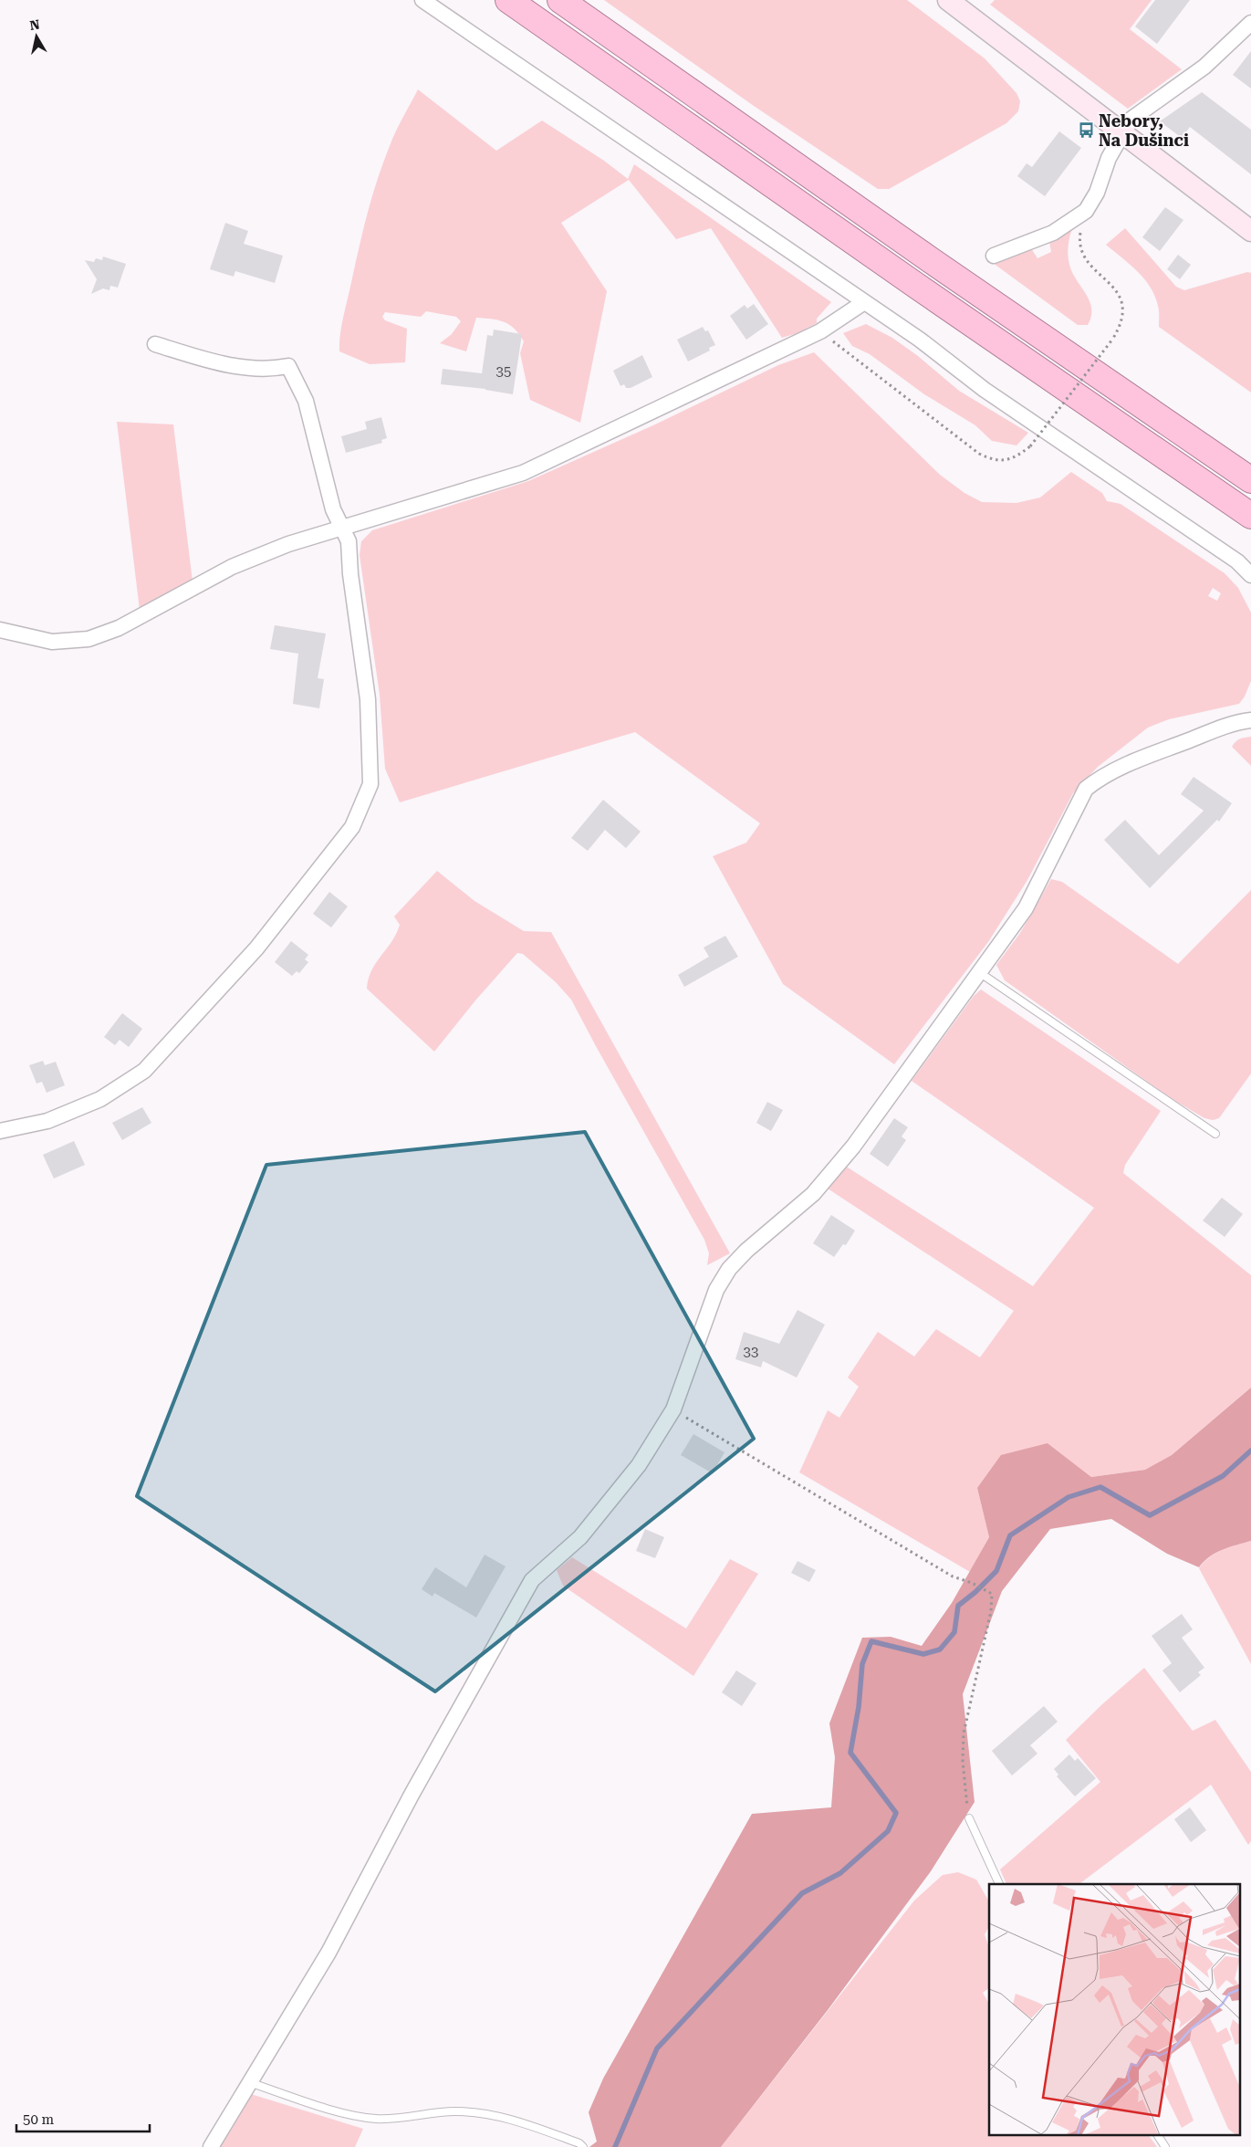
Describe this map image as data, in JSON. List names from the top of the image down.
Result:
{
  "places": {
    "bus stop": ["Nebory, Na Dušinci"]
  },
  "house_numbers": ["35", "33"],
  "scale_bar": "50 m",
  "north": "top"
}
